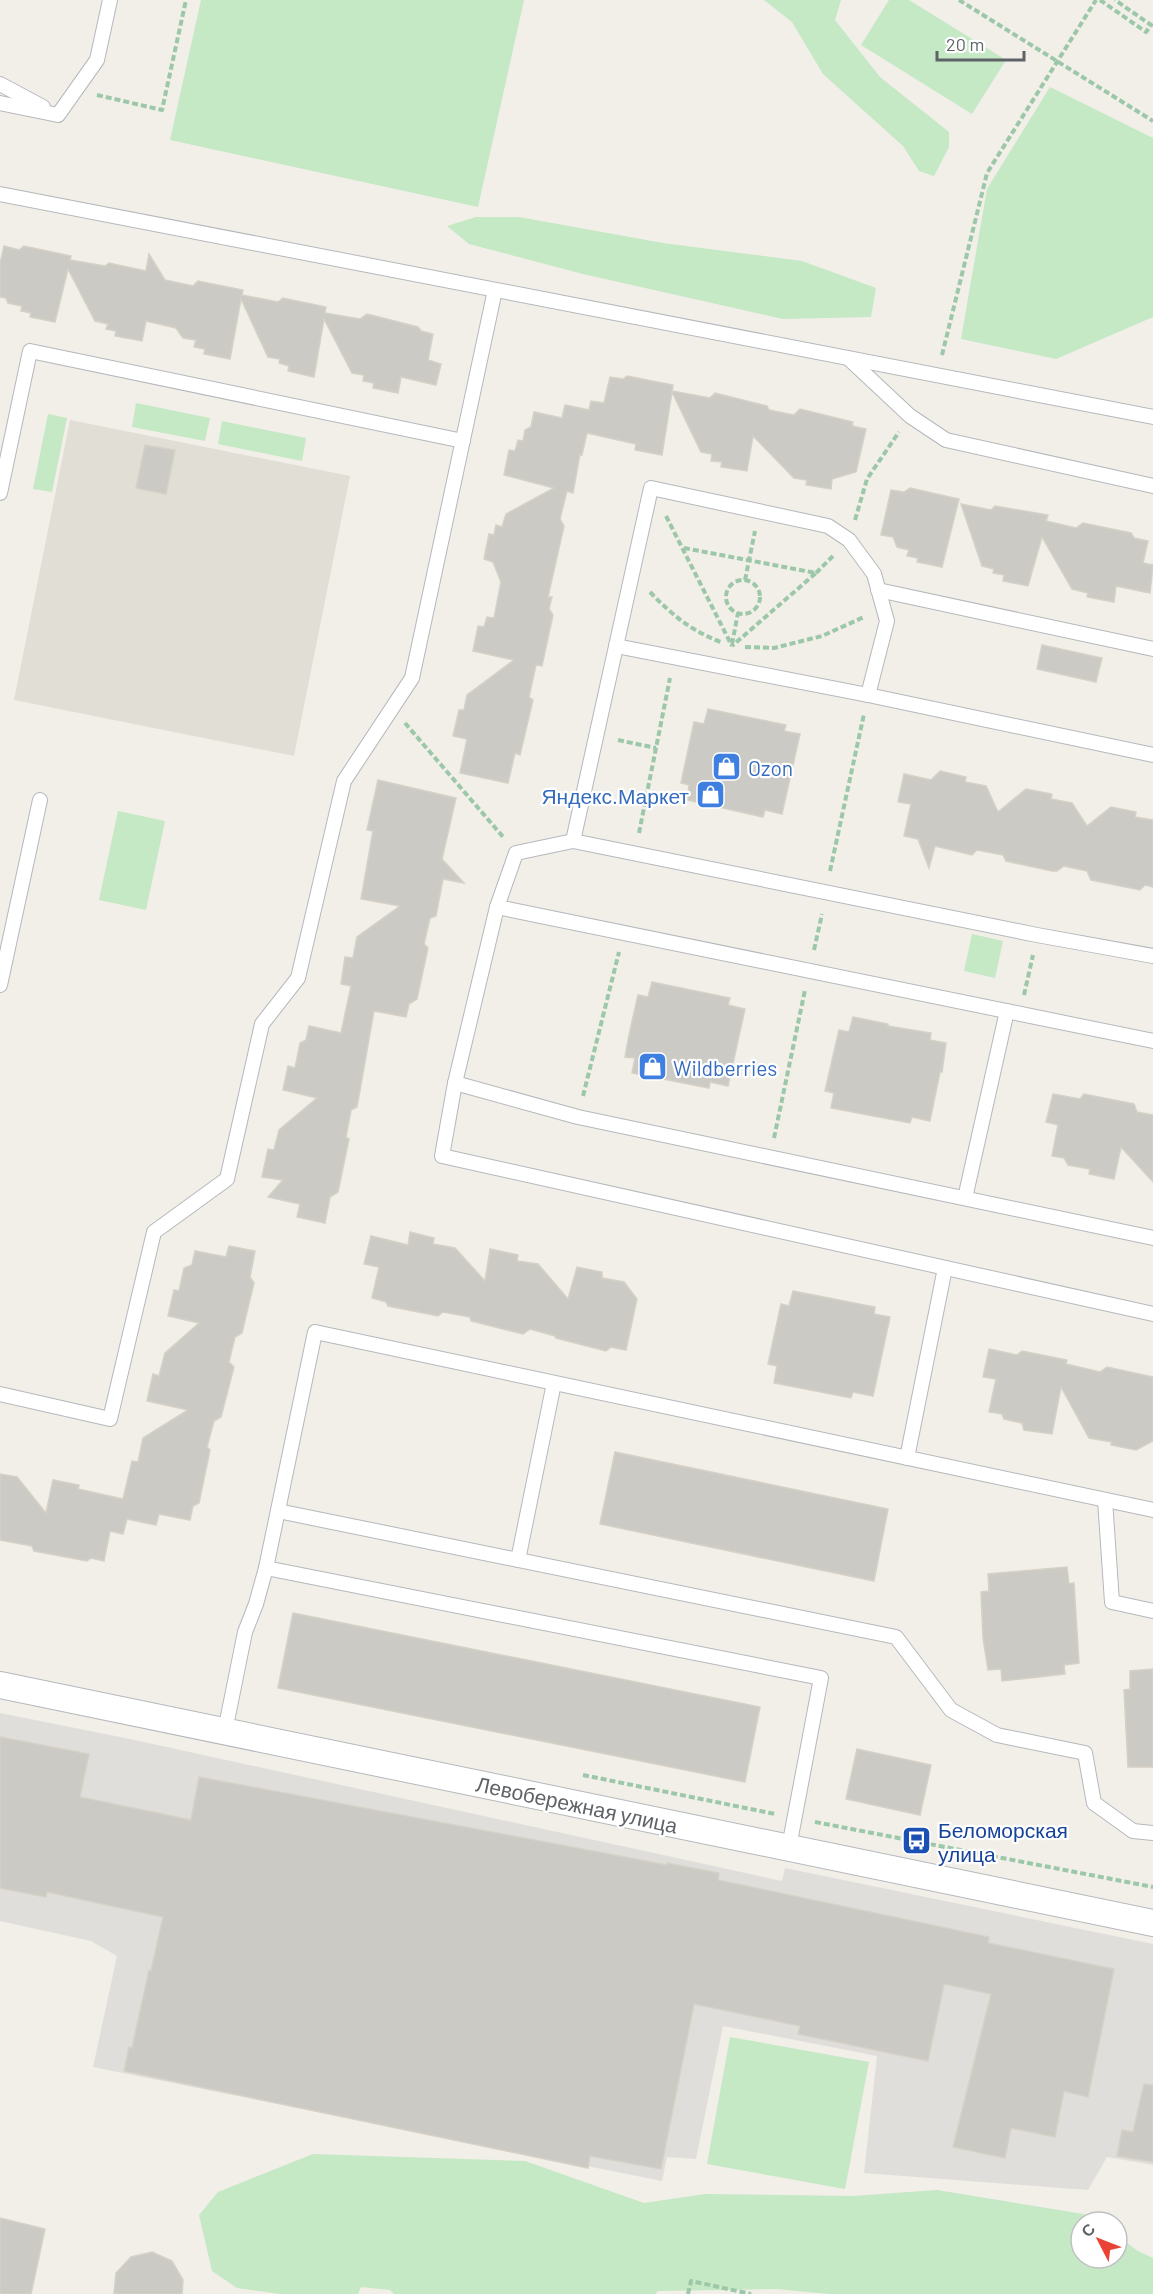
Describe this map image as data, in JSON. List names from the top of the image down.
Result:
{
  "streets": {
    "street": ["Левобережная улица"]
  },
  "places": {
    "shop": ["Ozon", "Яндекс.Маркет", "Wildberries"],
    "bus stop": ["Беломорская улица"]
  },
  "scale_bar": "20 m",
  "north": "top left"
}
